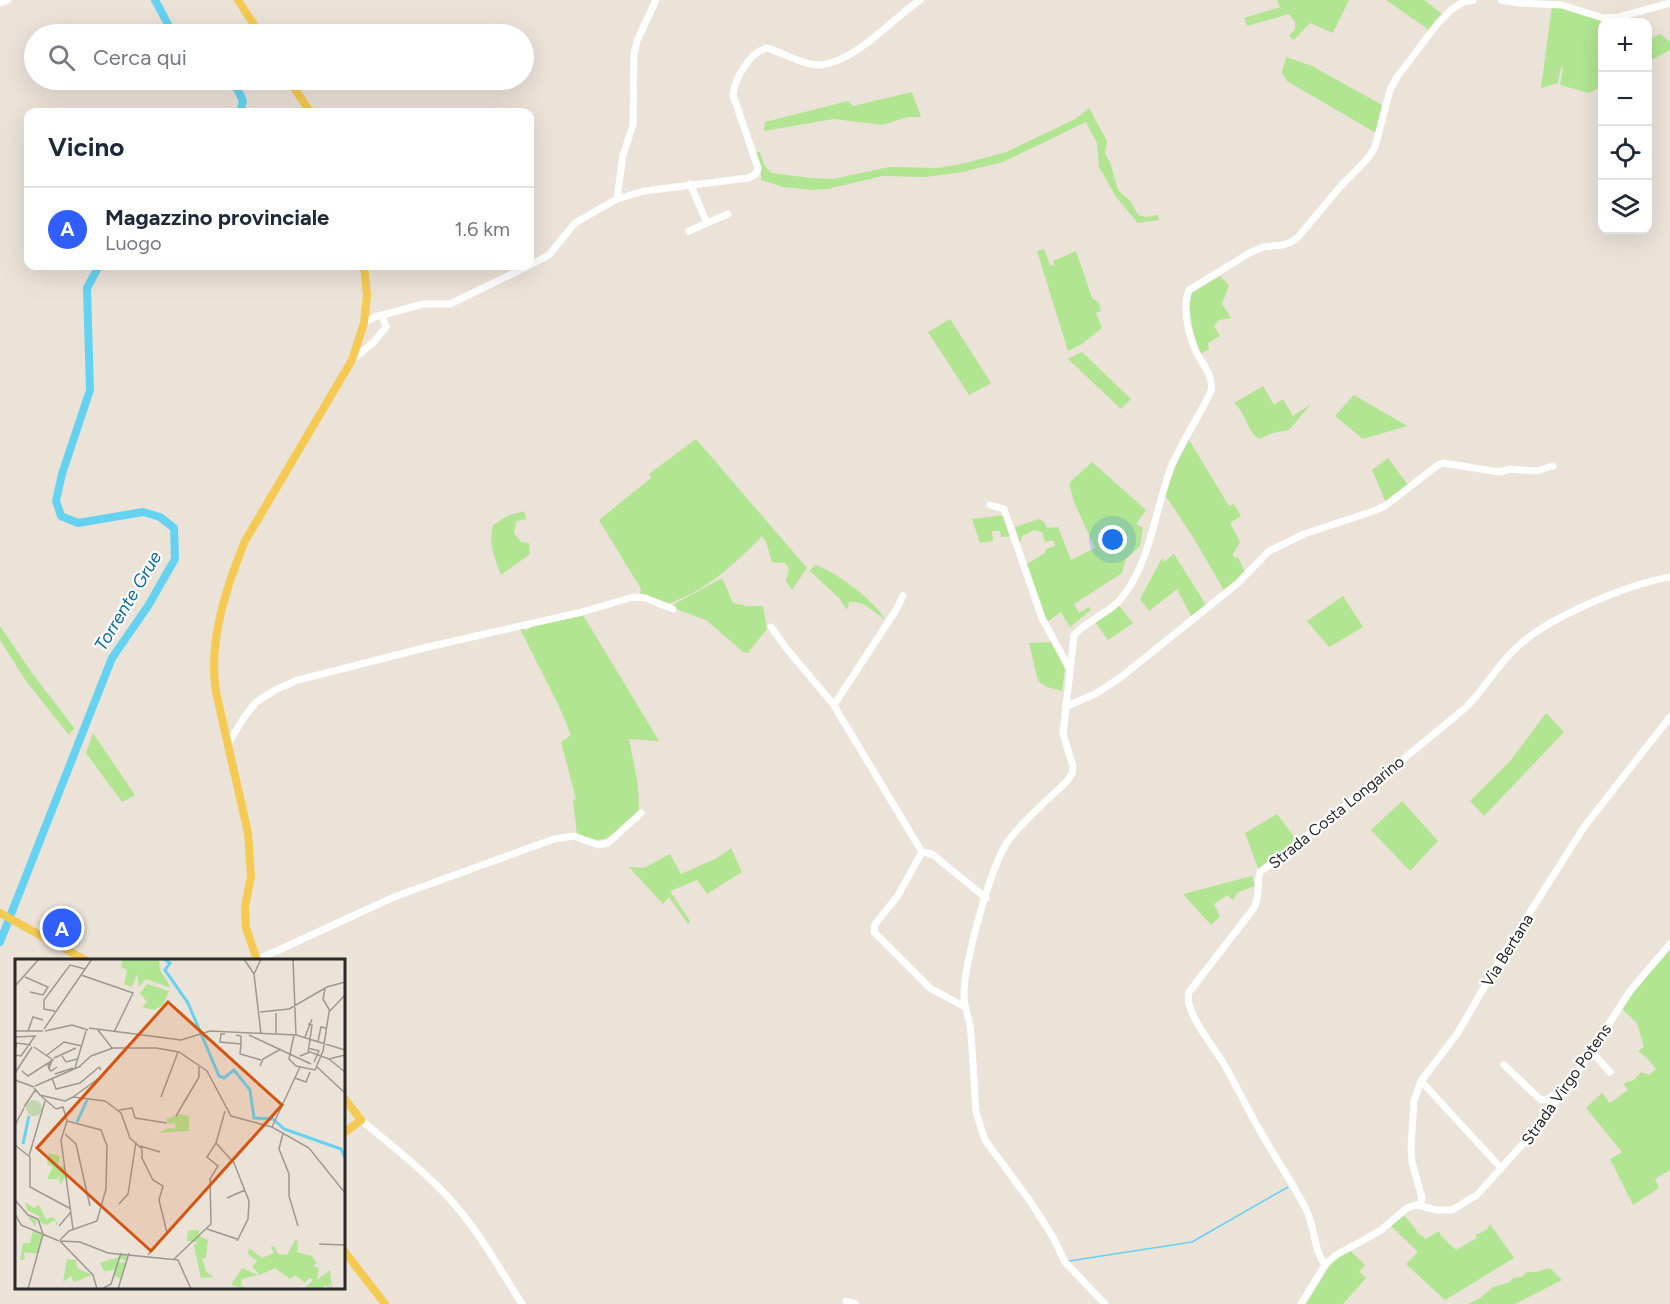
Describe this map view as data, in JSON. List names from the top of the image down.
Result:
{
  "streets": {
    "street": ["Strada Costa Longarino", "Via Bertana", "Strada Virgo Potens"]
  },
  "crossings": [
    ["Via Bertana", "Strada Virgo Potens"]
  ],
  "water": ["Torrente Grue"],
  "page": {
    "map_buttons": ["+", "−"],
    "search": "Cerca qui",
    "heading": "Vicino",
    "list": [
      {
        "mark": "A",
        "name": "Magazzino provinciale",
        "note": "Luogo",
        "value": "1.6 km"
      }
    ],
    "pins": "A"
  }
}
